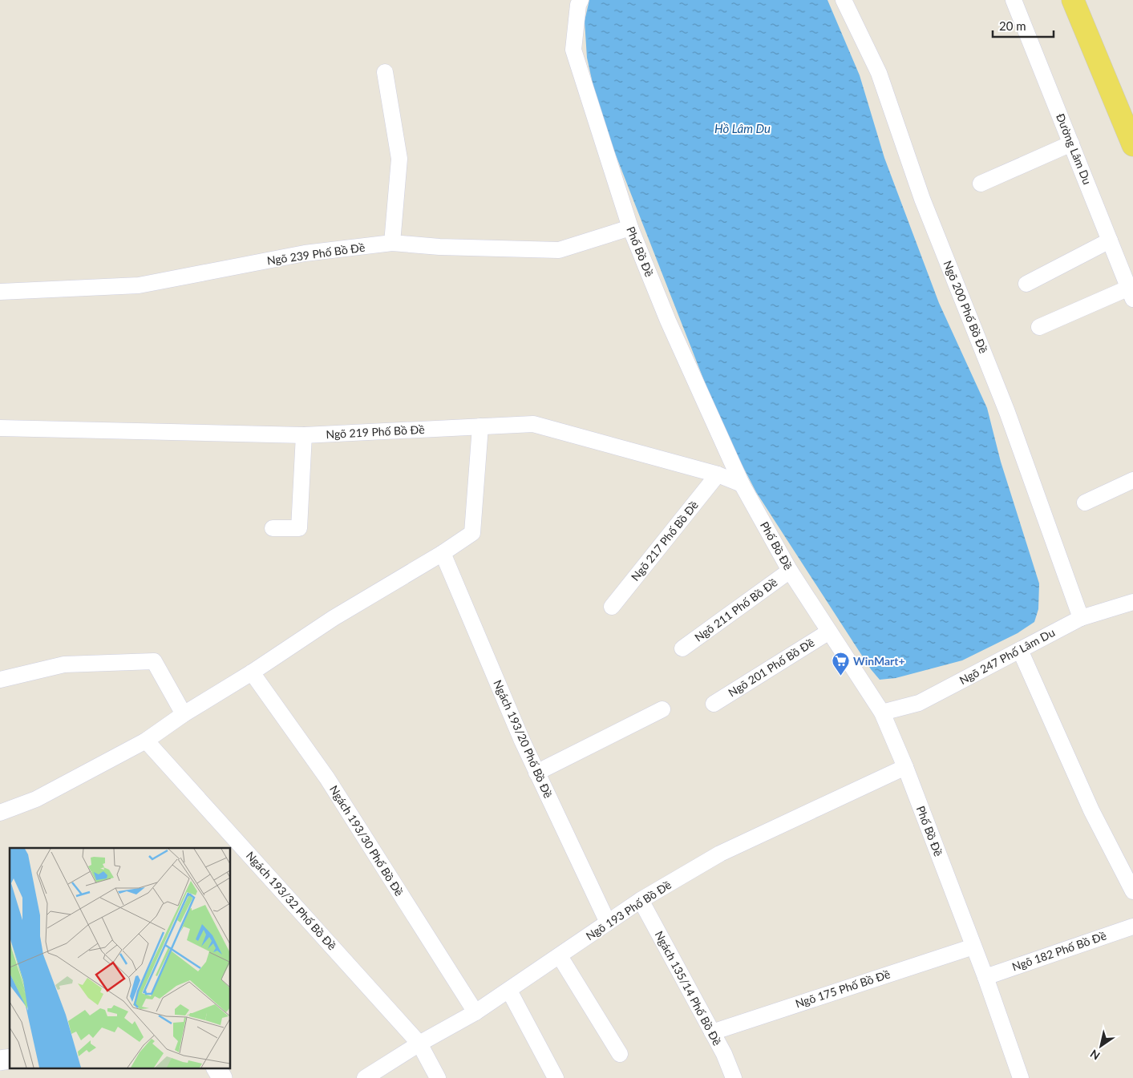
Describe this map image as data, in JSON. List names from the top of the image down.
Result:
{
  "streets": {
    "street": [
      "Đường Lâm Du",
      "Phố Bồ Đề",
      "Ngõ 239 Phố Bồ Đề",
      "Ngõ 200 Phố Bồ Đề",
      "Ngõ 219 Phố Bồ Đề",
      "Ngõ 217 Phố Bồ Đề",
      "Ngõ 211 Phố Bồ Đề",
      "Ngõ 247 Phố Lâm Du",
      "Ngõ 201 Phố Bồ Đề",
      "Ngách 193/20 Phố Bồ Đề",
      "Ngách 193/30 Phố Bồ Đề",
      "Ngách 193/32 Phố Bồ Đề",
      "Ngõ 193 Phố Bồ Đề",
      "Ngõ 182 Phố Bồ Đề",
      "Ngách 135/14 Phố Bồ Đề",
      "Ngõ 175 Phố Bồ Đề"
    ]
  },
  "crossings": [
    ["Phố Bồ Đề", "Ngõ 239 Phố Bồ Đề"],
    ["Phố Bồ Đề", "Ngõ 219 Phố Bồ Đề"],
    ["Phố Bồ Đề", "Ngõ 211 Phố Bồ Đề"],
    ["Phố Bồ Đề", "Ngõ 247 Phố Lâm Du"],
    ["Phố Bồ Đề", "Ngõ 201 Phố Bồ Đề"],
    ["Phố Bồ Đề", "Ngõ 193 Phố Bồ Đề"],
    ["Phố Bồ Đề", "Ngõ 182 Phố Bồ Đề"],
    ["Phố Bồ Đề", "Ngõ 175 Phố Bồ Đề"],
    ["Ngõ 200 Phố Bồ Đề", "Ngõ 247 Phố Lâm Du"],
    ["Ngõ 219 Phố Bồ Đề", "Ngõ 217 Phố Bồ Đề"],
    ["Ngách 193/20 Phố Bồ Đề", "Ngõ 193 Phố Bồ Đề"],
    ["Ngách 193/30 Phố Bồ Đề", "Ngõ 193 Phố Bồ Đề"],
    ["Ngách 193/32 Phố Bồ Đề", "Ngõ 193 Phố Bồ Đề"],
    ["Ngõ 193 Phố Bồ Đề", "Ngách 135/14 Phố Bồ Đề"],
    ["Ngách 135/14 Phố Bồ Đề", "Ngõ 175 Phố Bồ Đề"]
  ],
  "water": ["Hồ Lâm Du"],
  "places": {
    "supermarket": ["WinMart+"]
  },
  "scale_bar": "20 m",
  "north": "bottom left"
}
